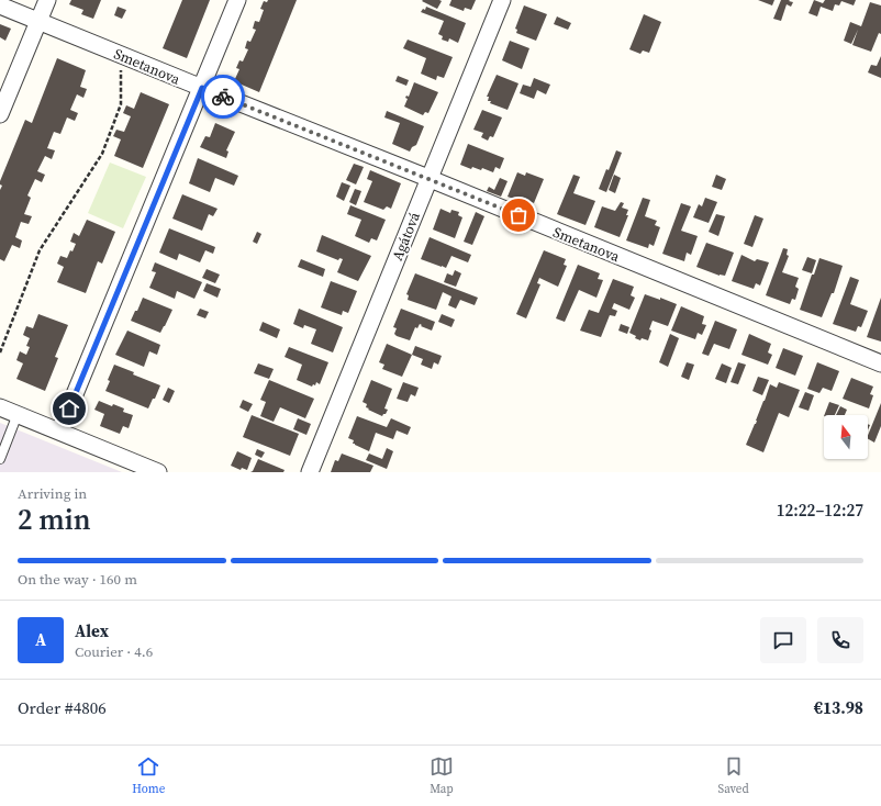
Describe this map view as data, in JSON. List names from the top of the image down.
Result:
{
  "streets": {
    "street": ["Smetanova", "Agátová"]
  },
  "crossings": [
    ["Smetanova", "Agátová"]
  ],
  "north": "top",
  "page": {
    "heading": ["2 min", "Arriving in", "12:22–12:27"],
    "panel": [
      "Alex",
      "Courier · 4.6",
      "Order #4806",
      "€13.98"
    ],
    "bar": "On the way · 160 m",
    "round": "A",
    "tabs": ["Home", "Map", "Saved"]
  }
}
